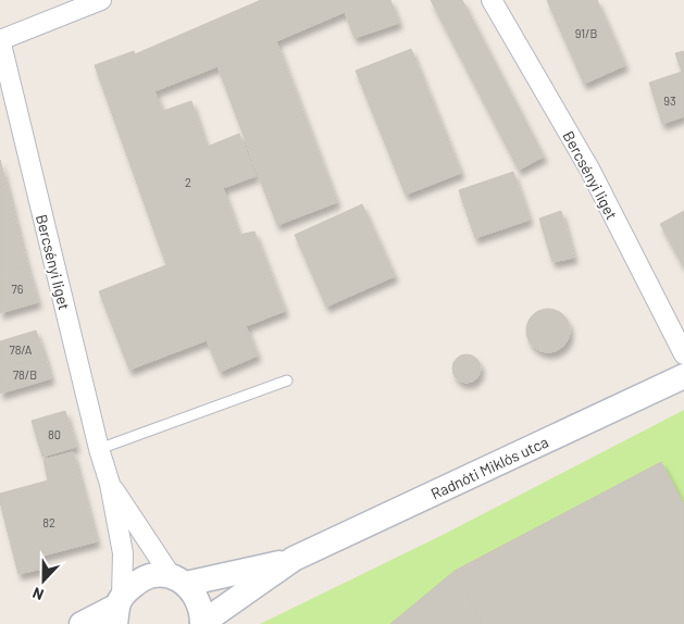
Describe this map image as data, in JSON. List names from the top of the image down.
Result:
{
  "streets": {
    "street": ["Bercsényi liget", "Radnóti Miklós utca"]
  },
  "crossings": [
    ["Bercsényi liget", "Radnóti Miklós utca"]
  ],
  "house_numbers": [
    "91/B",
    "93",
    "2",
    "76",
    "78/A",
    "78/B",
    "80",
    "82"
  ],
  "north": "bottom"
}
